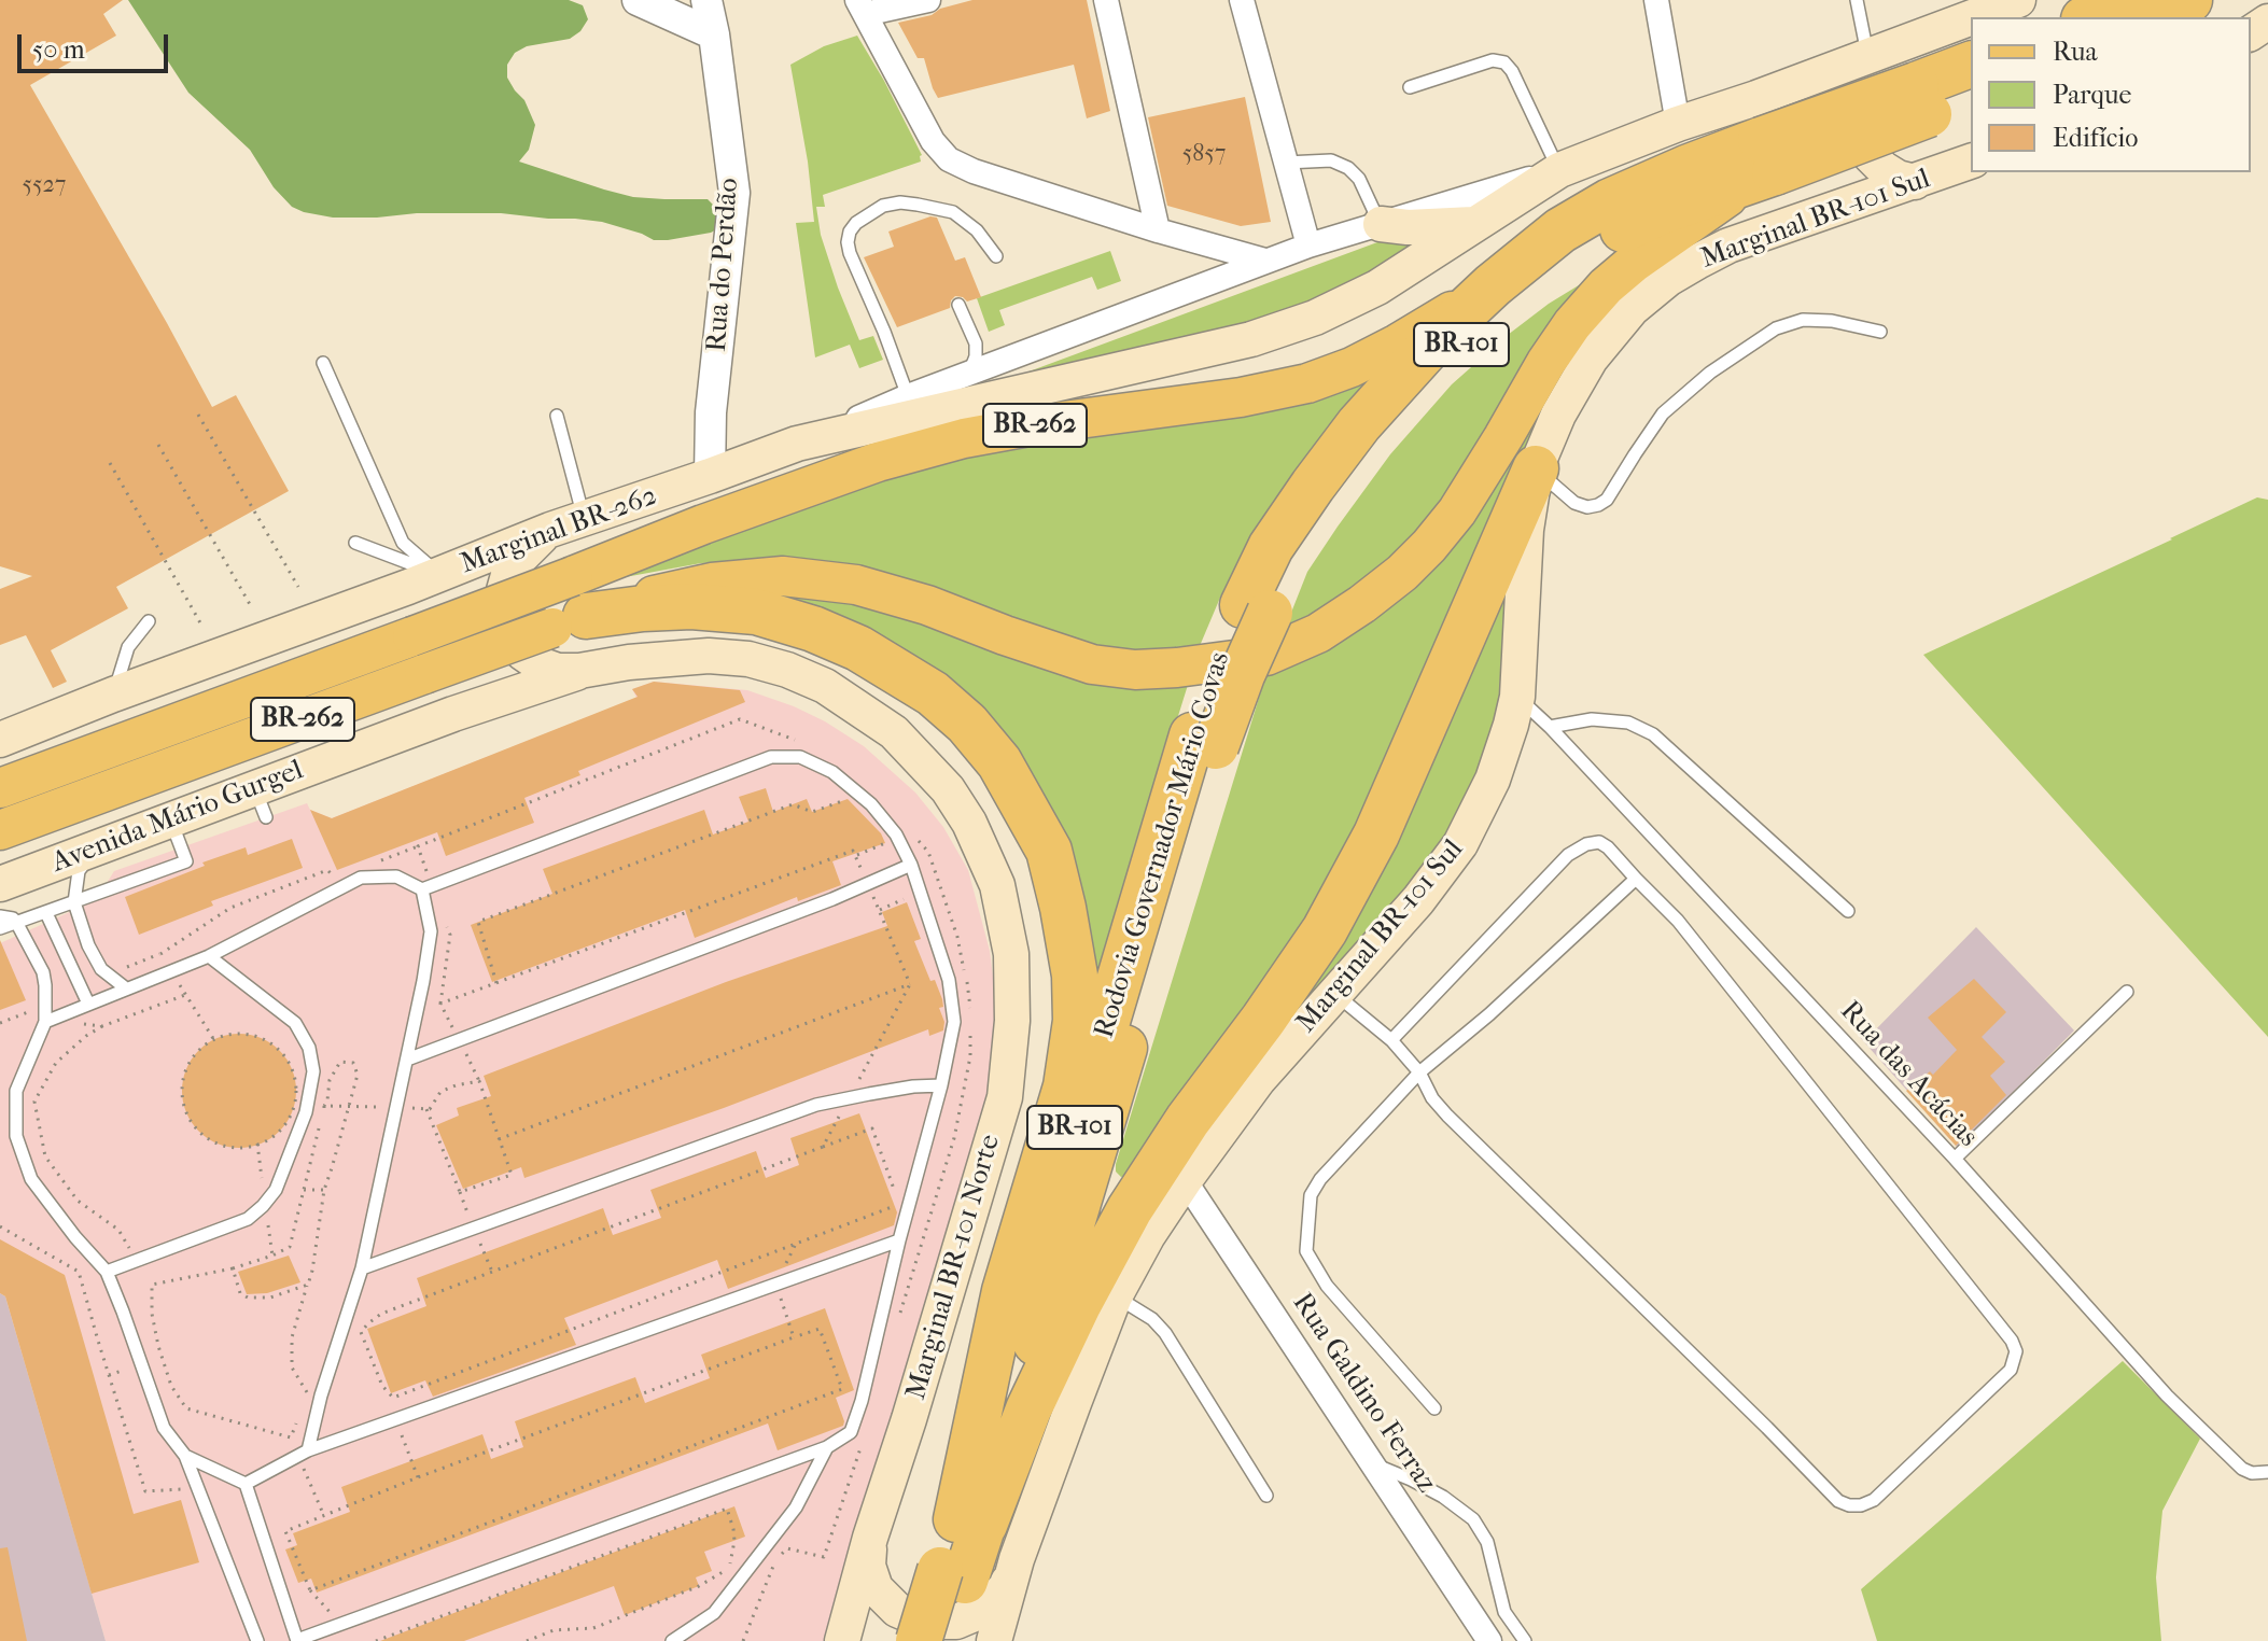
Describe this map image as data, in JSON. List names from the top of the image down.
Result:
{
  "streets": {
    "highway": ["BR-101", "Rodovia Governador Mário Covas"],
    "main road": [
      "Marginal BR-101 Sul",
      "BR-262",
      "Marginal BR-262",
      "Avenida Mário Gurgel",
      "Marginal BR-101 Norte"
    ],
    "street": ["Rua do Perdão", "Rua Galdino Ferraz"],
    "lane": ["Rua das Acácias"]
  },
  "crossings": [
    ["Marginal BR-101 Sul", "Rua das Acácias"],
    ["Marginal BR-101 Sul", "Rua Galdino Ferraz"],
    ["Rua do Perdão", "Marginal BR-262"],
    ["BR-262", "Avenida Mário Gurgel"],
    ["BR-262", "Rodovia Governador Mário Covas"]
  ],
  "house_numbers": ["5857", "5527"],
  "legend": ["Rua", "Parque", "Edifício"],
  "scale_bar": "50 m"
}
